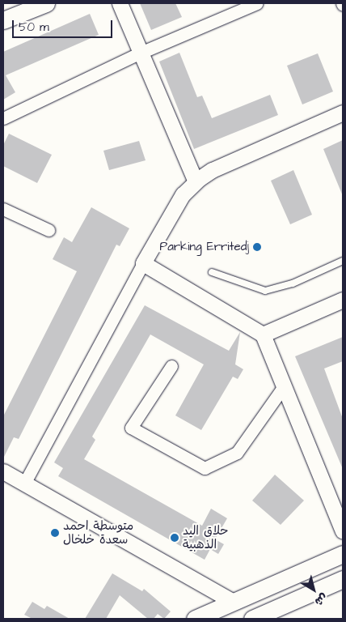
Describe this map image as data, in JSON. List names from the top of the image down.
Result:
{
  "places": ["Parking Erritedj", "متوسطة احمد سعدة خلخال", "حلاق اليد الذهبية"],
  "scale_bar": "50 m",
  "north": "bottom right"
}
